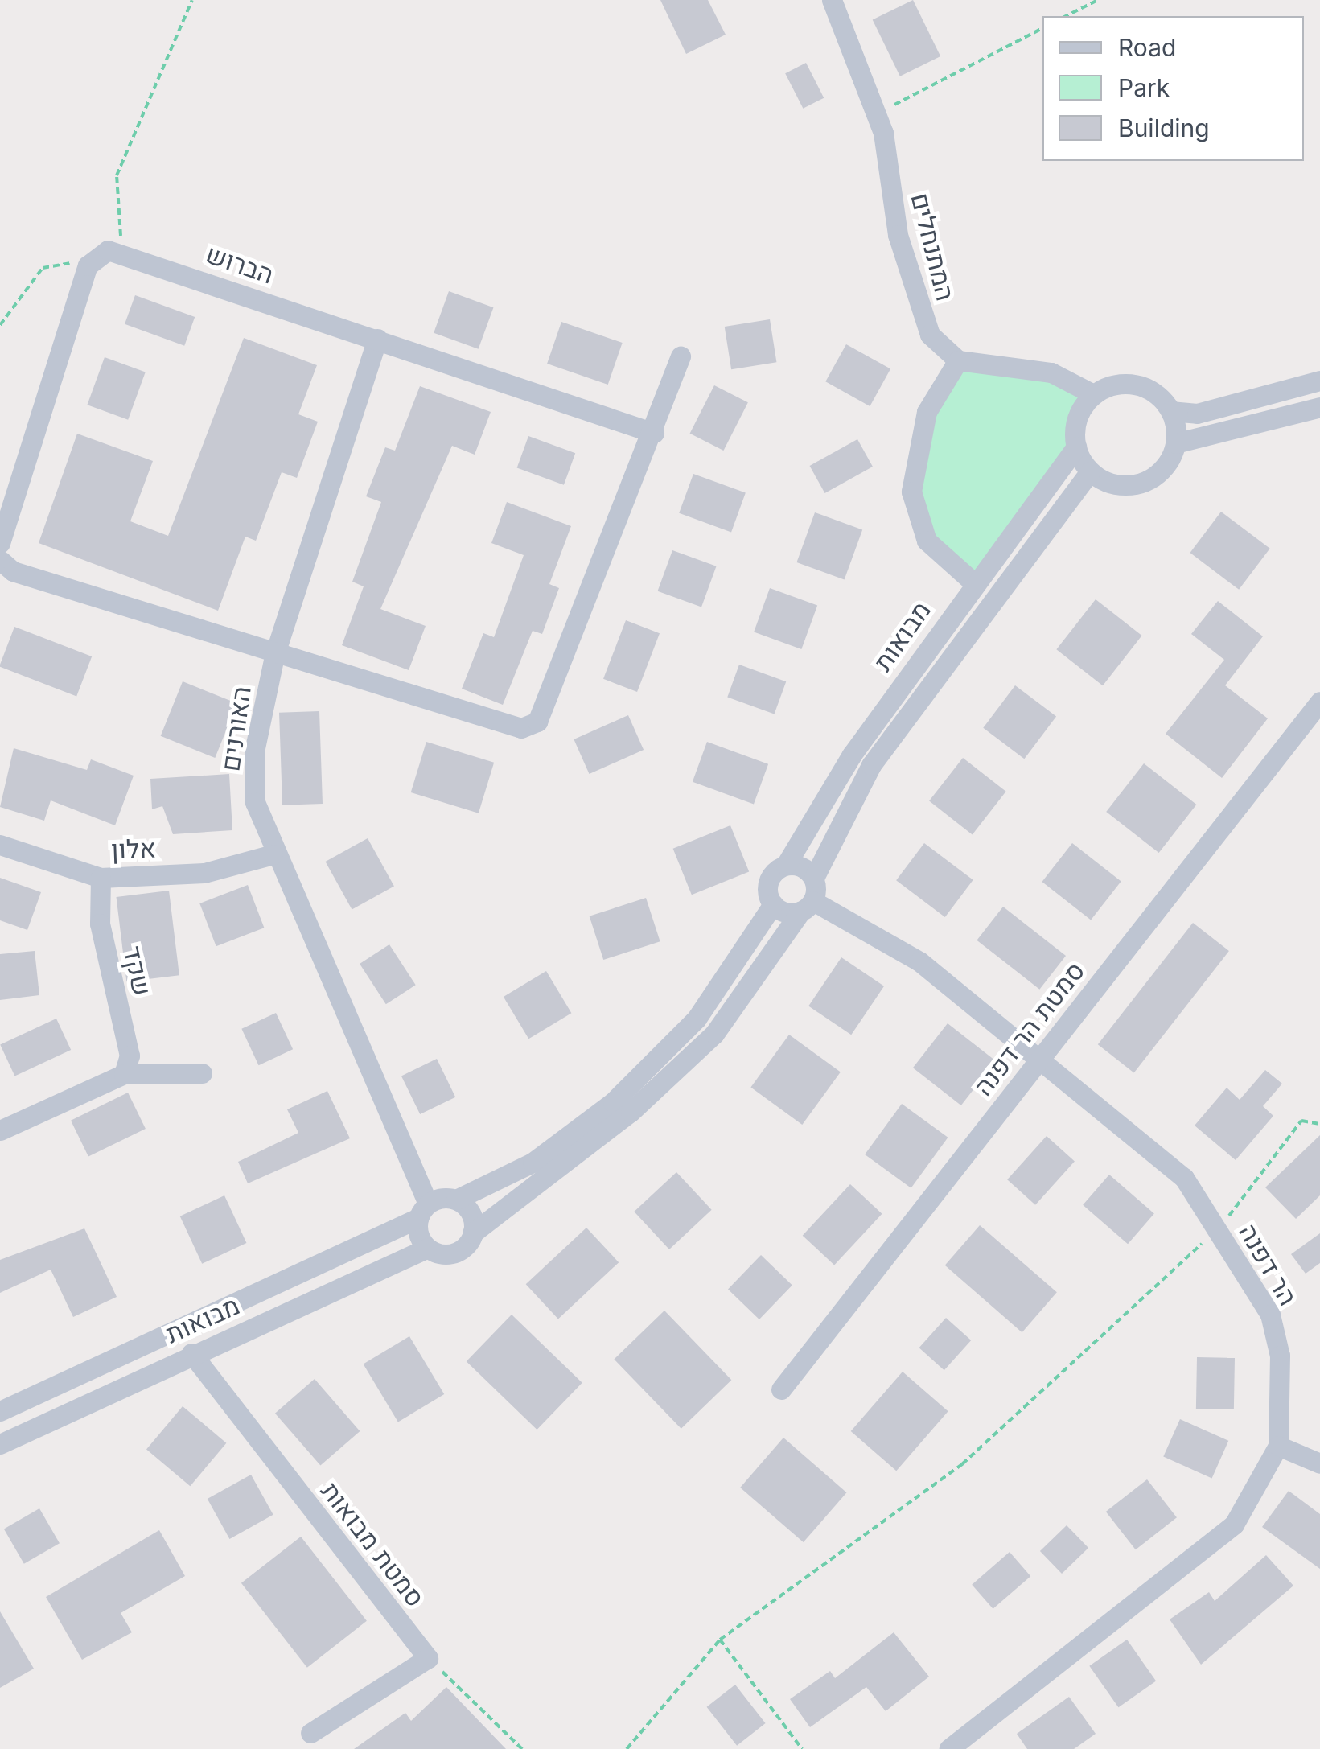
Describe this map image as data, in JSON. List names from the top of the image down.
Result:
{
  "streets": {
    "street": [
      "המתנחלים",
      "הברוש",
      "מבואות",
      "האורנים",
      "אלון",
      "שקד",
      "סמטת הר דפנה",
      "הר דפנה",
      "סמטת מבואות"
    ]
  },
  "crossings": [
    ["הברוש", "האורנים"],
    ["מבואות", "האורנים"],
    ["מבואות", "הר דפנה"],
    ["מבואות", "סמטת מבואות"],
    ["האורנים", "אלון"],
    ["אלון", "שקד"],
    ["סמטת הר דפנה", "הר דפנה"]
  ],
  "legend": ["Road", "Park", "Building"]
}
